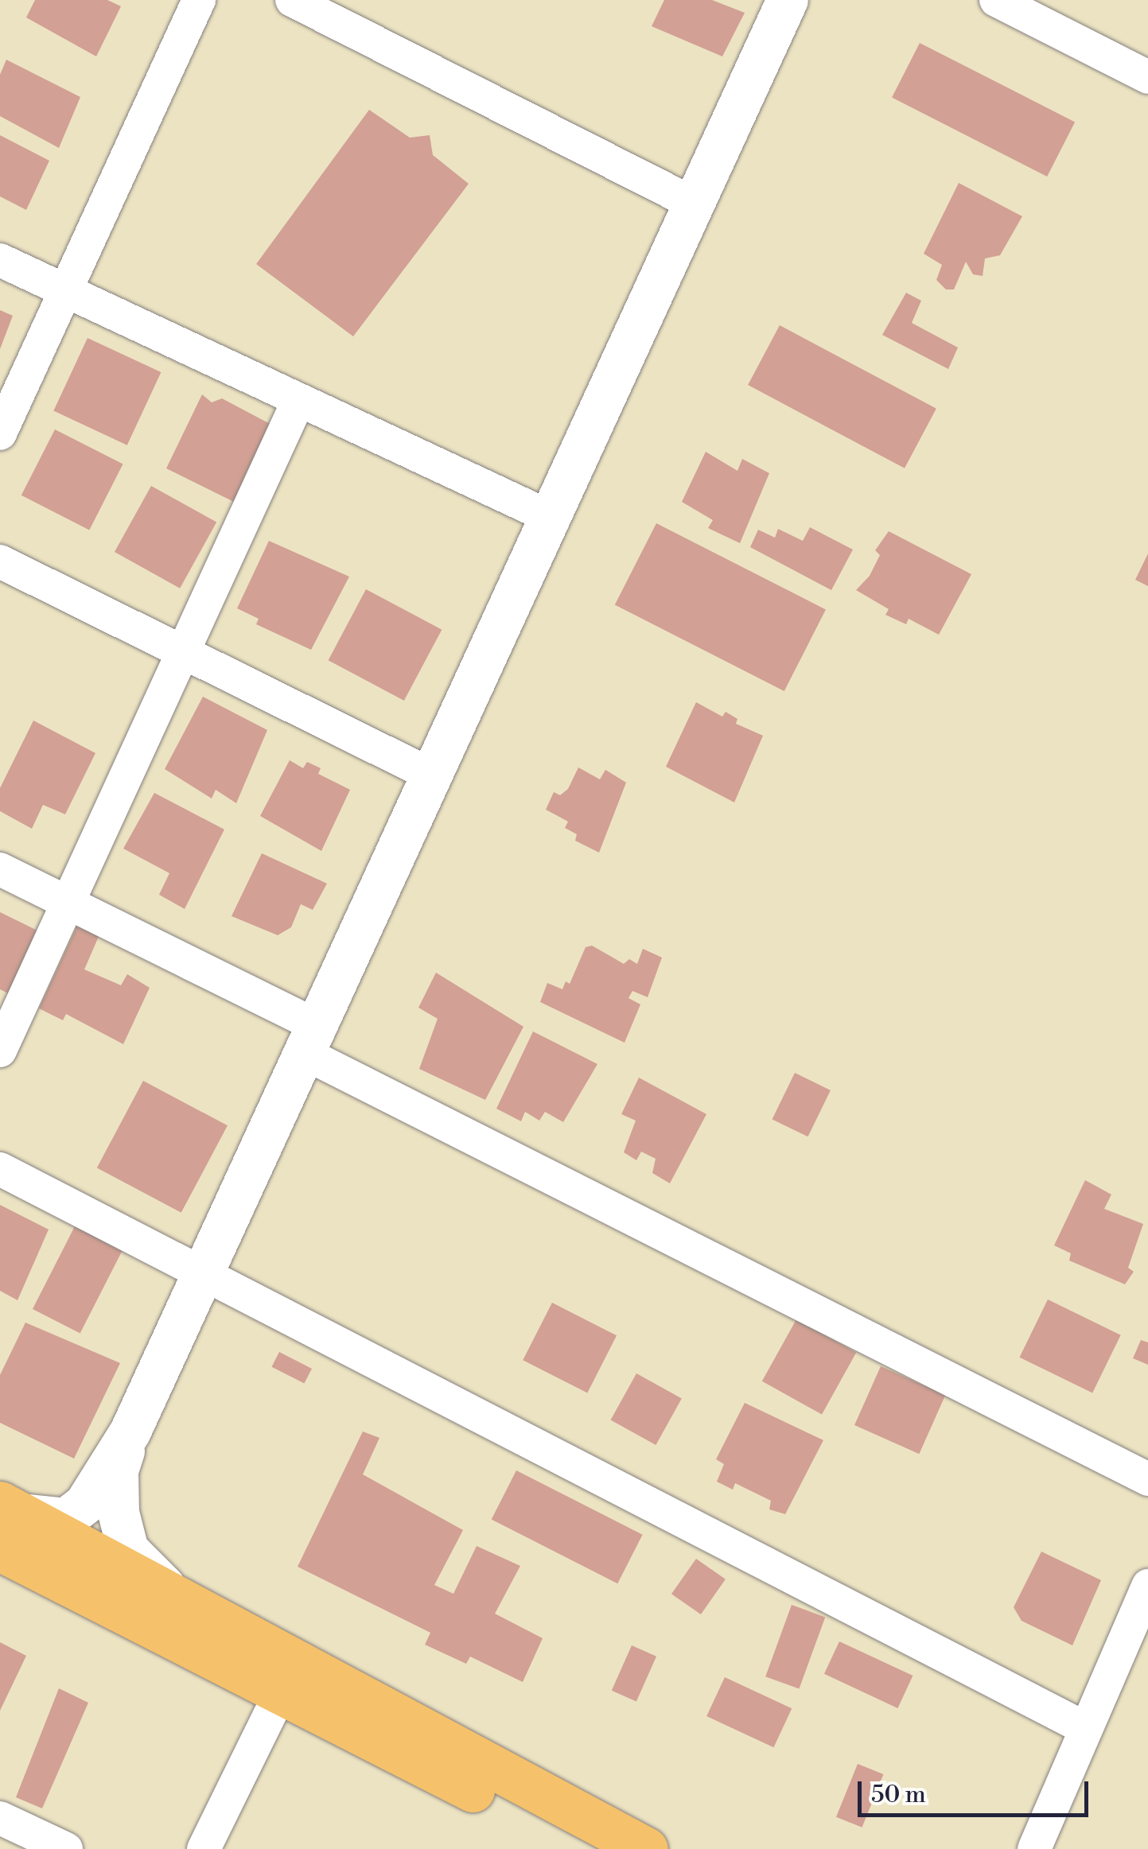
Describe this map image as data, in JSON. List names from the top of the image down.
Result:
{
  "scale_bar": "50 m"
}
